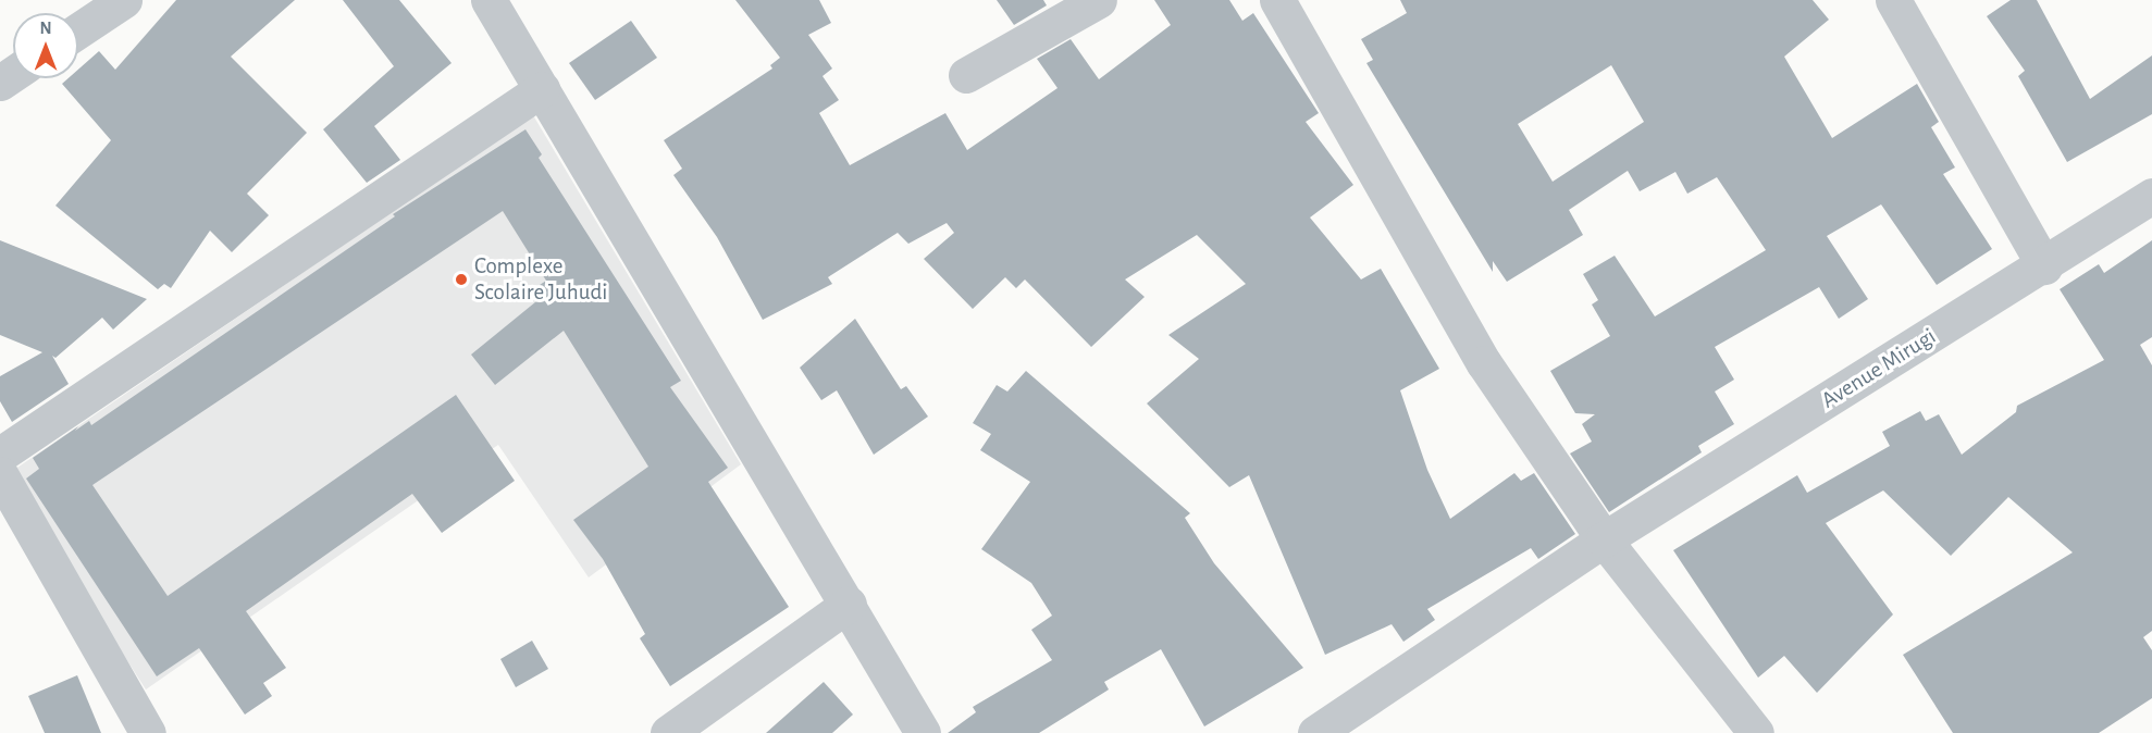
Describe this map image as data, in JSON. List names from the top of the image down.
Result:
{
  "streets": {
    "street": ["Avenue Mirugi"]
  },
  "places": ["Complexe Scolaire Juhudi"],
  "north": "top"
}
